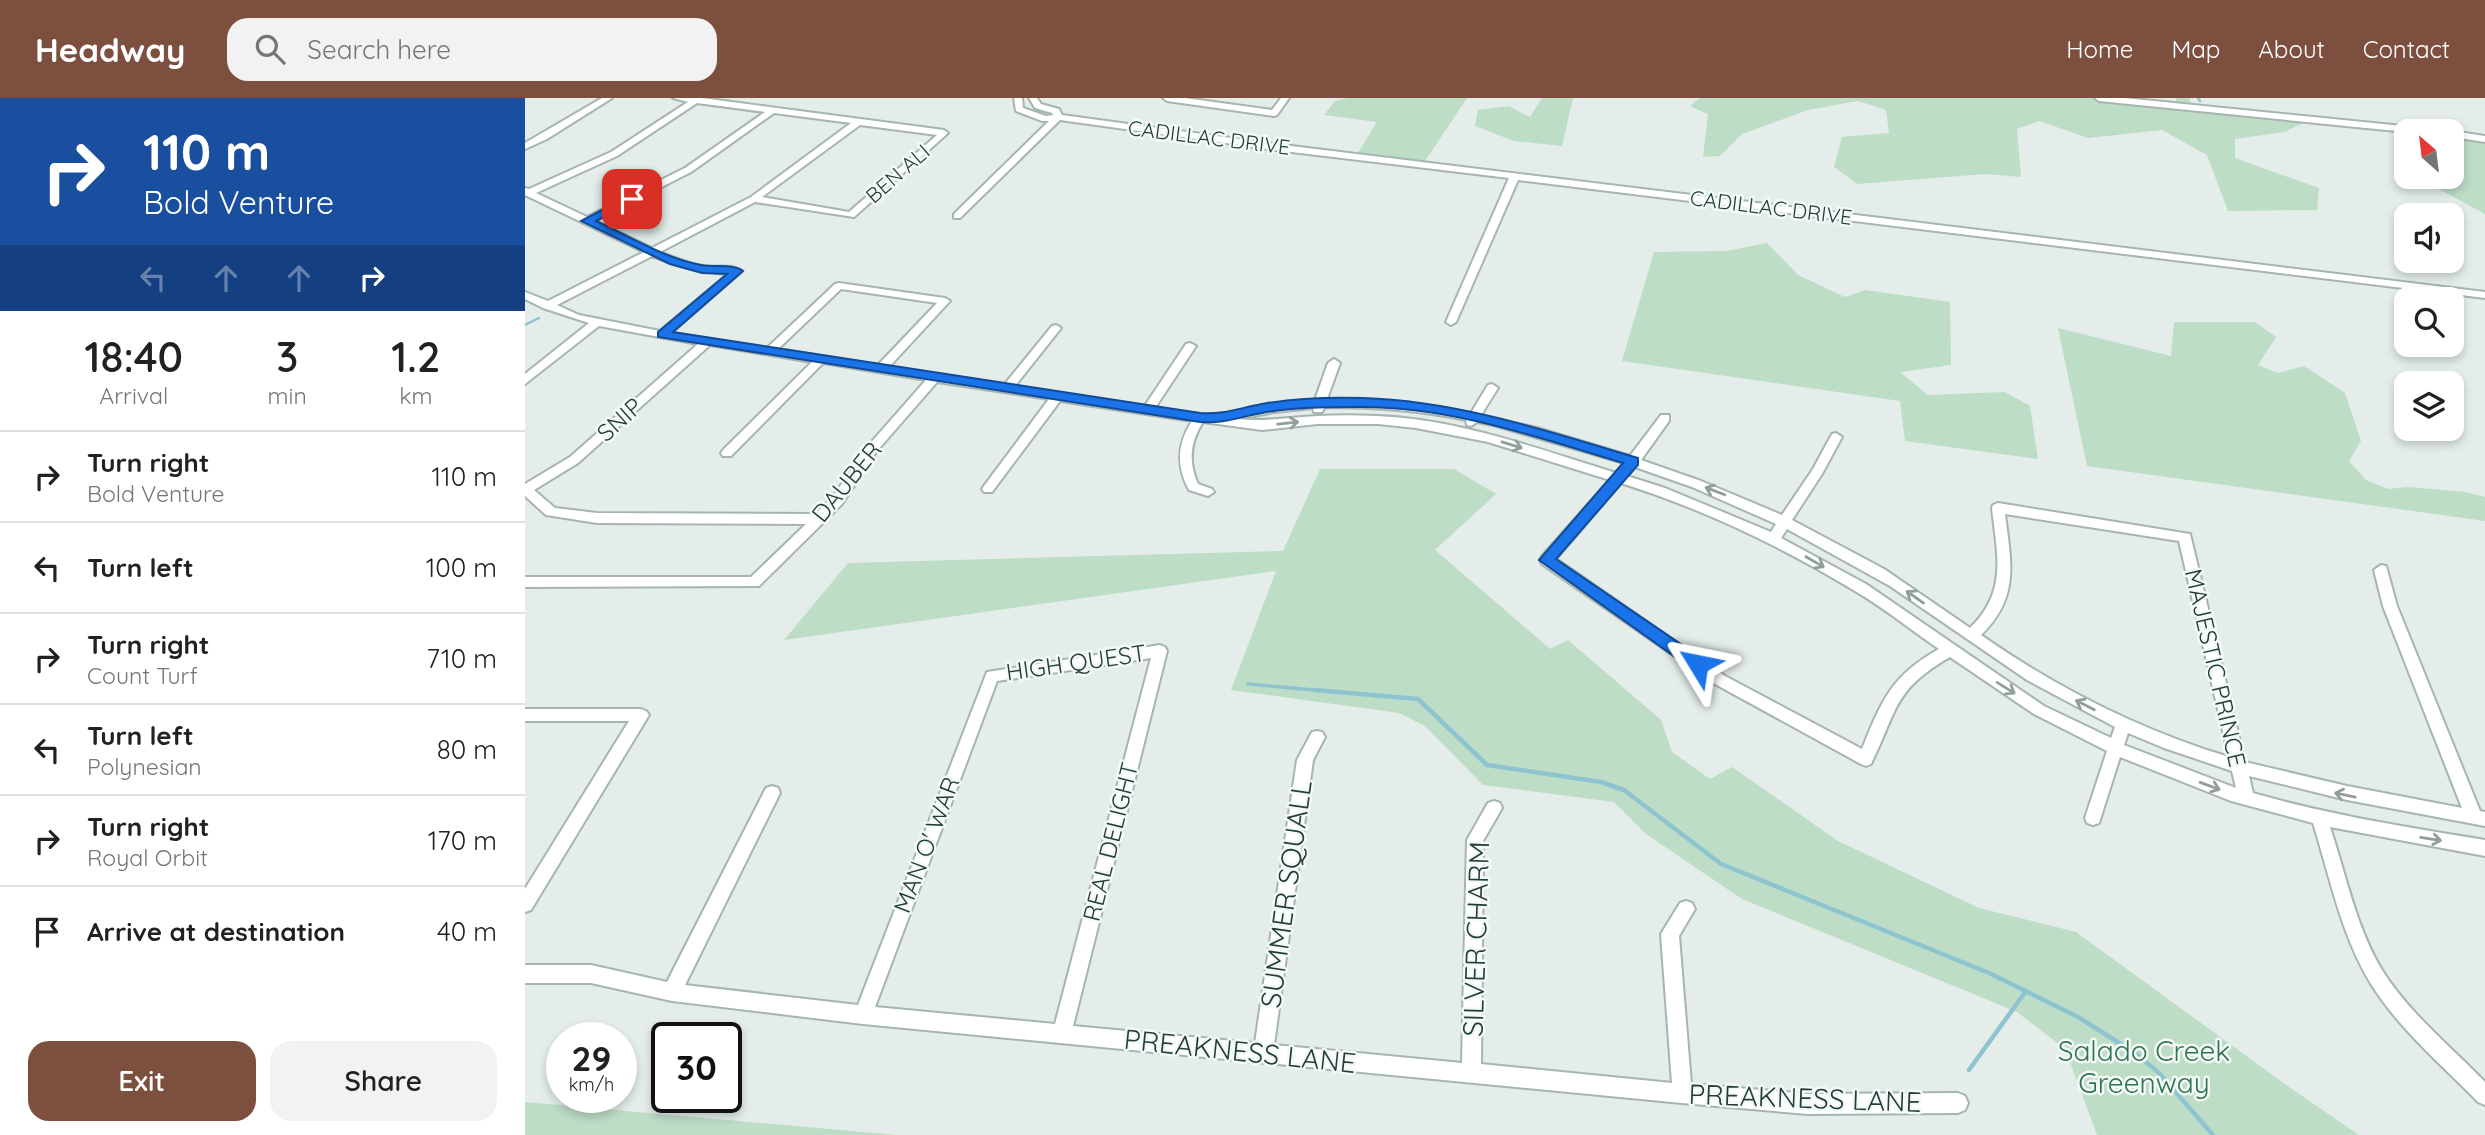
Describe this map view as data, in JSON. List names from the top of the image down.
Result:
{
  "streets": {
    "street": [
      "CADILLAC DRIVE",
      "BEN ALI",
      "SNIP",
      "DAUBER",
      "HIGH QUEST",
      "MAJESTIC PRINCE",
      "REAL DELIGHT",
      "MAN O' WAR",
      "SUMMER SQUALL",
      "SILVER CHARM",
      "PREAKNESS LANE"
    ]
  },
  "crossings": [
    ["HIGH QUEST", "REAL DELIGHT"],
    ["HIGH QUEST", "MAN O' WAR"],
    ["REAL DELIGHT", "PREAKNESS LANE"],
    ["MAN O' WAR", "PREAKNESS LANE"],
    ["SUMMER SQUALL", "PREAKNESS LANE"],
    ["SILVER CHARM", "PREAKNESS LANE"]
  ],
  "parks": ["Salado Creek Greenway"],
  "north": "top left",
  "page": {
    "header": "Headway",
    "search": "Search here",
    "nav": [
      "Home",
      "Map",
      "About",
      "Contact"
    ],
    "turn": ["110 m", "Bold Venture"],
    "eta": [
      "18:40",
      "Arrival",
      "3",
      "min",
      "1.2",
      "km"
    ],
    "list": [
      {
        "name": "Turn right",
        "note": "Bold Venture",
        "value": "110 m"
      },
      {
        "name": "Turn left",
        "value": "100 m"
      },
      {
        "name": "Turn right",
        "note": "Count Turf",
        "value": "710 m"
      },
      {
        "name": "Turn left",
        "note": "Polynesian",
        "value": "80 m"
      },
      {
        "name": "Turn right",
        "note": "Royal Orbit",
        "value": "170 m"
      },
      {
        "name": "Arrive at destination",
        "value": "40 m"
      }
    ],
    "speed": "29 km/h",
    "limit": "30",
    "buttons": ["Exit", "Share"]
  }
}
